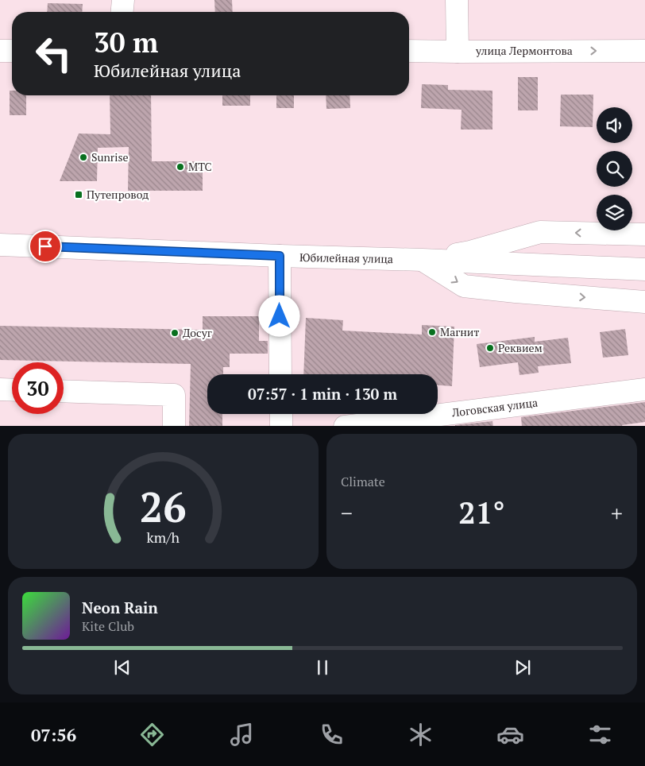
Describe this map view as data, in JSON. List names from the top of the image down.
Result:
{
  "streets": {
    "main road": ["улица Лермонтова", "Юбилейная улица", "Логовская улица"]
  },
  "places": {
    "other": [
      "Sunrise",
      "МТС",
      "Магнит",
      "Досуг",
      "Реквием"
    ],
    "transit": ["Путепровод"]
  },
  "page": {
    "turn": ["30 m", "Юбилейная улица"],
    "limit": "30",
    "trip": "07:57 · 1 min · 130 m",
    "tile": "Climate",
    "heat": ["−", "21°", "+"],
    "song": ["Neon Rain", "Kite Club"],
    "tabs": "07:56",
    "gauge": ["26", "km/h"]
  }
}
